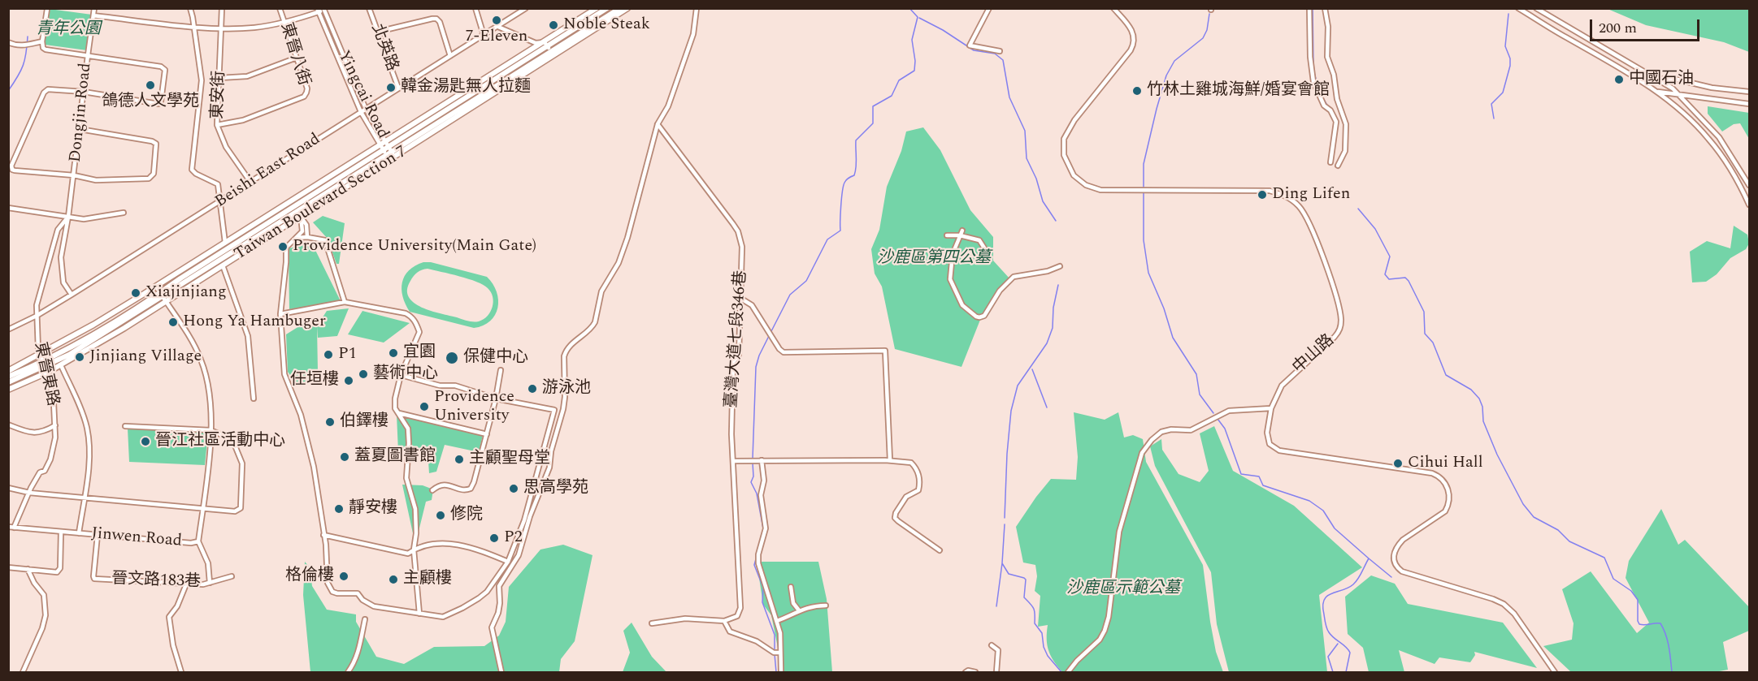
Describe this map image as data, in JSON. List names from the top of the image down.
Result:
{
  "streets": {
    "main road": ["Taiwan Boulevard Section 7"],
    "street": [
      "北英路",
      "東晉八街",
      "東安街",
      "Yingcai Road",
      "Dongjin Road",
      "Beishi East Road",
      "臺灣大道七段346巷",
      "中山路",
      "東晉東路",
      "Jinwen Road",
      "晉文路183巷"
    ]
  },
  "crossings": [
    ["北英路", "Beishi East Road"],
    ["東晉八街", "東安街"],
    ["東安街", "Beishi East Road"],
    ["Yingcai Road", "Beishi East Road"],
    ["Yingcai Road", "Taiwan Boulevard Section 7"],
    ["Dongjin Road", "Beishi East Road"],
    ["Dongjin Road", "東晉東路"],
    ["Beishi East Road", "東晉東路"],
    ["Taiwan Boulevard Section 7", "東晉東路"],
    ["Taiwan Boulevard Section 7", "Jinwen Road"],
    ["東晉東路", "Jinwen Road"],
    ["Jinwen Road", "晉文路183巷"]
  ],
  "parks": ["青年公園", "沙鹿區第四公墓", "沙鹿區示範公墓"],
  "places": [
    "7-Eleven",
    "Noble Steak",
    "中國石油",
    "鴿德人文學苑",
    "韓金湯匙無人拉麵",
    "竹林土雞城海鮮/婚宴會館",
    "Ding Lifen",
    "Providence University(Main Gate)",
    "Xiajinjiang",
    "Hong Ya Hambuger",
    "宜園",
    "P1",
    "Jinjiang Village",
    "保健中心",
    "藝術中心",
    "任垣樓",
    "游泳池",
    "Providence University",
    "伯鐸樓",
    "晉江社區活動中心",
    "蓋夏圖書館",
    "主顧聖母堂",
    "Cihui Hall",
    "思高學苑",
    "靜安樓",
    "修院",
    "P2",
    "格倫樓",
    "主顧樓"
  ],
  "scale_bar": "200 m"
}
